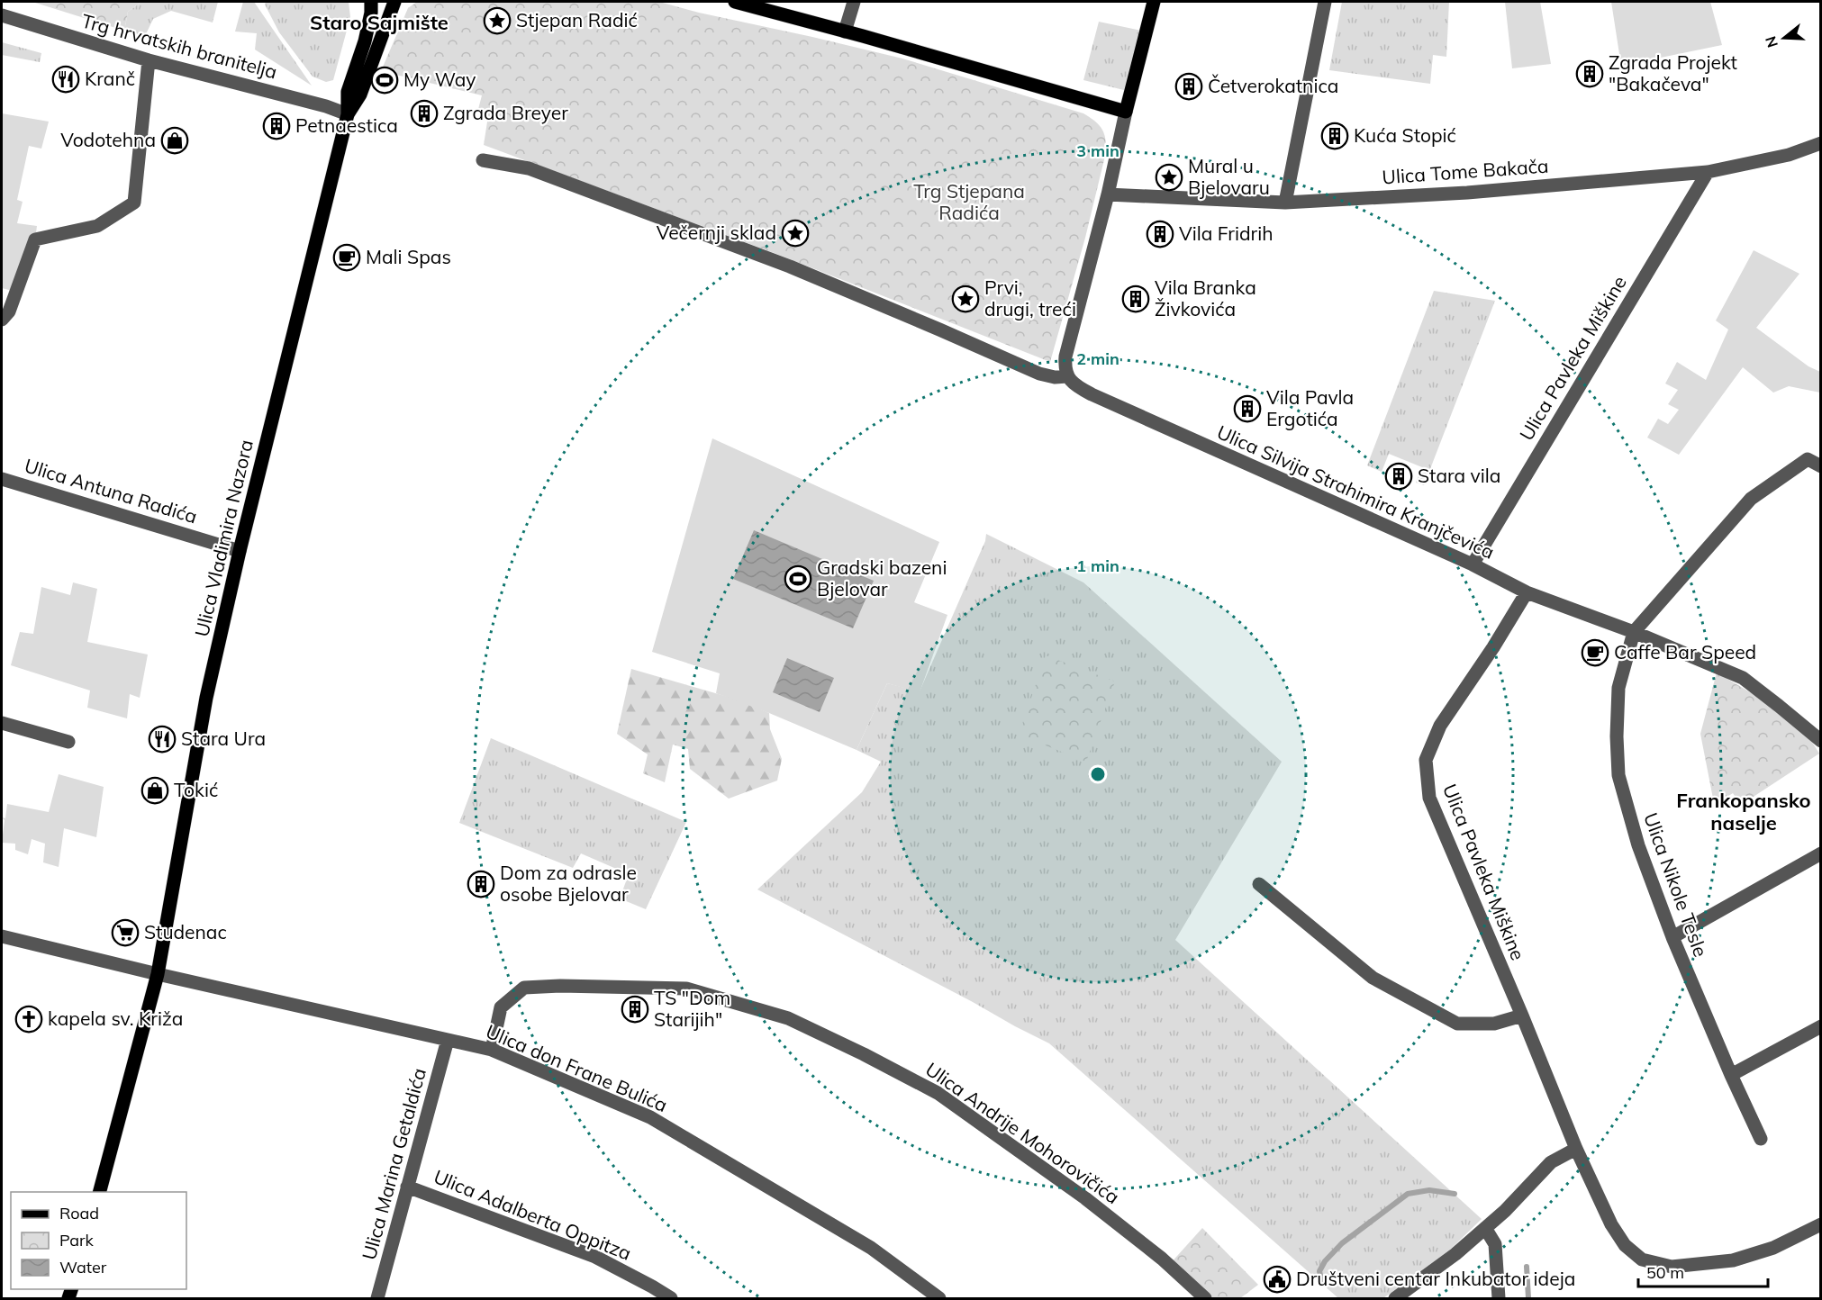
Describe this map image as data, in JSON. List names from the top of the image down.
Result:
{
  "streets": {
    "main road": ["Ulica Vladimira Nazora"],
    "street": [
      "Trg hrvatskih branitelja",
      "Ulica Tome Bakača",
      "Ulica Pavleka Miškine",
      "Ulica Antuna Radića",
      "Ulica Silvija Strahimira Kranjčevića",
      "Ulica Nikole Tesle",
      "Ulica don Frane Bulića",
      "Ulica Andrije Mohorovičića",
      "Ulica Marina Getaldića",
      "Ulica Adalberta Oppitza"
    ]
  },
  "crossings": [
    ["Trg hrvatskih branitelja", "Ulica Vladimira Nazora"],
    ["Ulica Tome Bakača", "Ulica Pavleka Miškine"],
    ["Ulica Pavleka Miškine", "Ulica Silvija Strahimira Kranjčevića"],
    ["Ulica Antuna Radića", "Ulica Vladimira Nazora"],
    ["Ulica Silvija Strahimira Kranjčevića", "Ulica Nikole Tesle"],
    ["Ulica Vladimira Nazora", "Ulica don Frane Bulića"],
    ["Ulica don Frane Bulića", "Ulica Andrije Mohorovičića"],
    ["Ulica don Frane Bulića", "Ulica Marina Getaldića"],
    ["Ulica Marina Getaldića", "Ulica Adalberta Oppitza"]
  ],
  "districts": ["Staro Sajmište", "Frankopansko naselje"],
  "parks": ["Trg Stjepana Radića"],
  "places": {
    "place": [
      "Stjepan Radić",
      "Mural u Bjelovaru",
      "Večernji sklad",
      "Prvi, drugi, treći"
    ],
    "building": [
      "Zgrada Projekt \"Bakačeva\"",
      "Četverokatnica",
      "Zgrada Breyer",
      "Petnaestica",
      "Kuća Stopić",
      "Vila Fridrih",
      "Vila Branka Živkovića",
      "Vila Pavla Ergotića",
      "Stara vila",
      "Dom za odrasle osobe Bjelovar",
      "TS \"Dom Starijih\""
    ],
    "restaurant": ["Kranč", "Stara Ura"],
    "sports": ["My Way", "Gradski bazeni Bjelovar"],
    "shop": ["Vodotehna", "Tokić"],
    "cafe": ["Mali Spas", "Caffe Bar Speed"],
    "supermarket": ["Studenac"],
    "church": ["kapela sv. Križa"],
    "public building": ["Društveni centar Inkubator ideja"]
  },
  "legend": ["Road", "Park", "Water"],
  "scale_bar": "50 m",
  "north": "left",
  "rings": ["3 min", "2 min", "1 min"]
}
